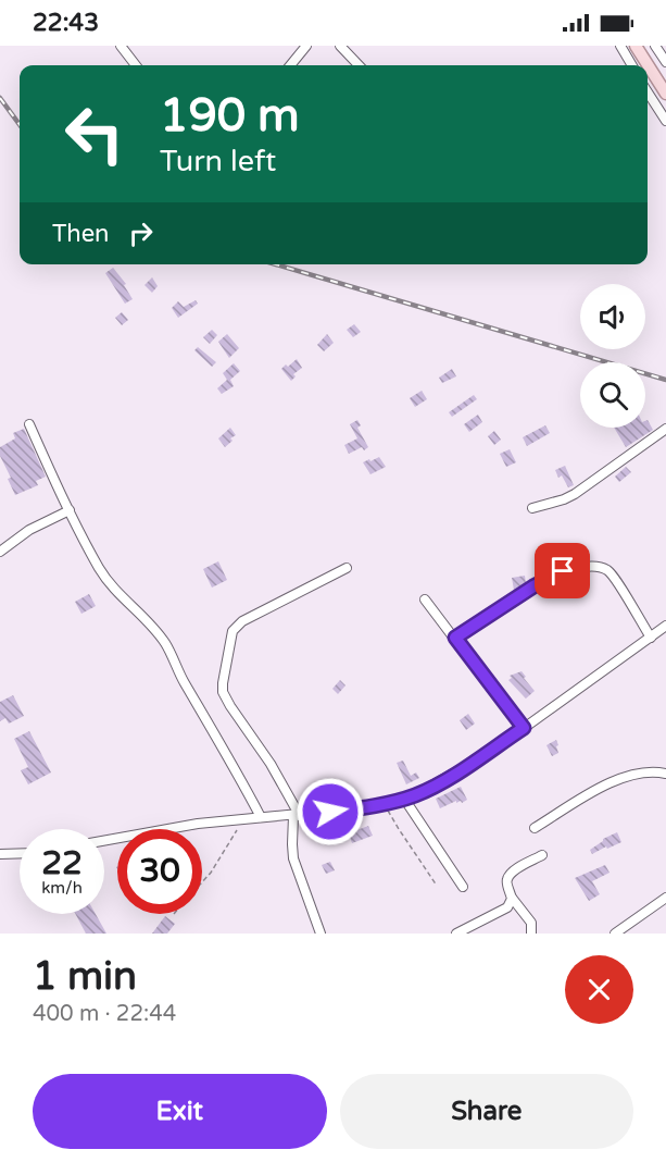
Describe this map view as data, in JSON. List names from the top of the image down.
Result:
{
  "page": {
    "status": "22:43",
    "turn": ["190 m", "Turn left"],
    "then": "Then",
    "speed": "22 km/h",
    "limit": "30",
    "heading": ["1 min", "400 m · 22:44"],
    "buttons": ["Exit", "Share"]
  }
}
